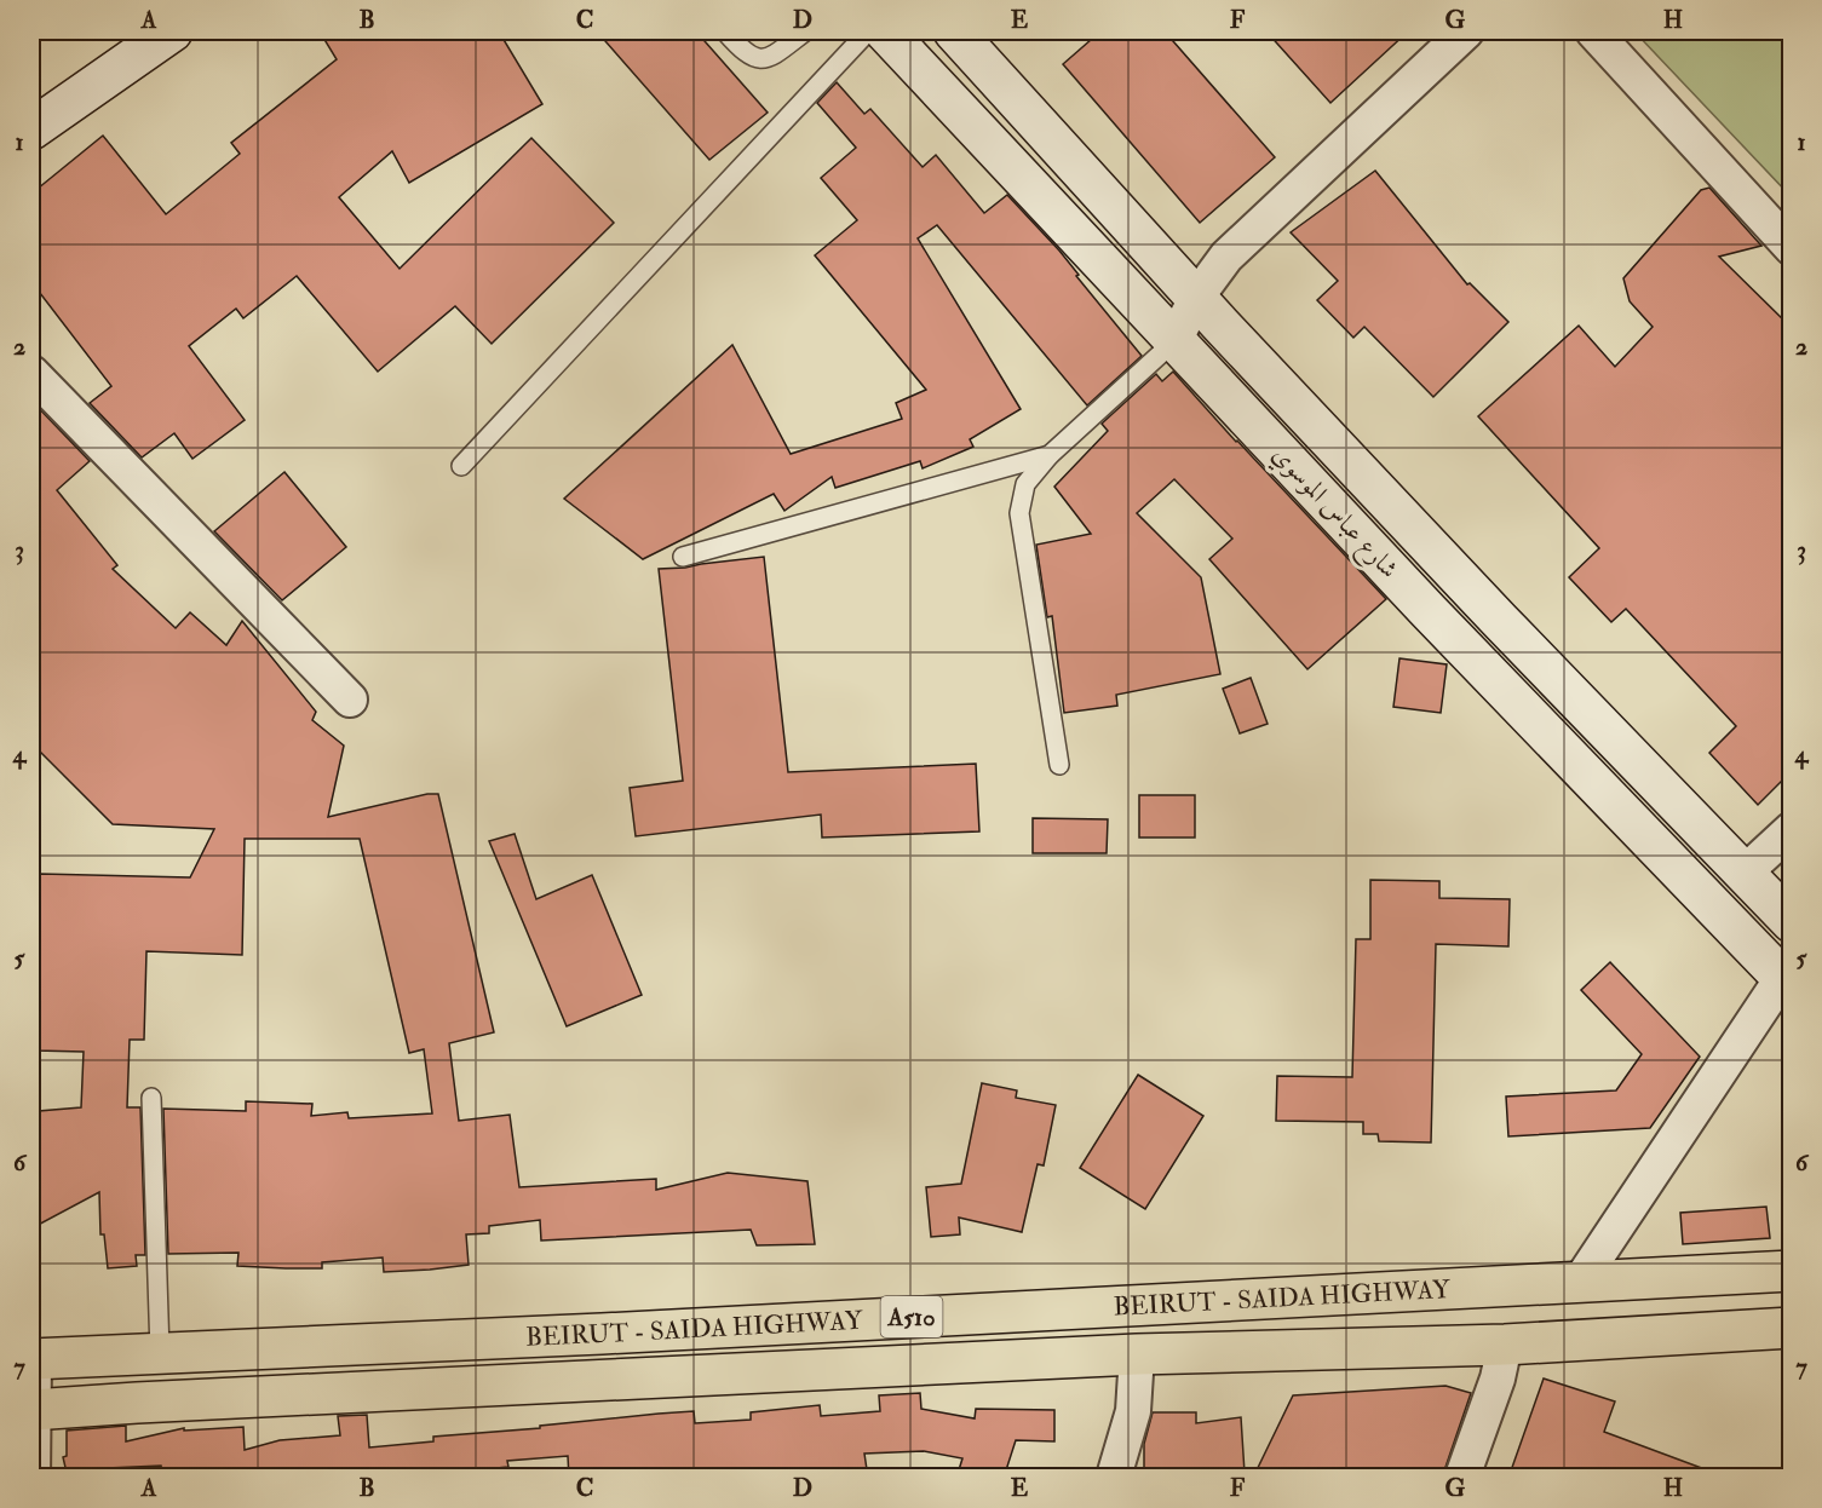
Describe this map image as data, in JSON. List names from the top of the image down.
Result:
{
  "streets": {
    "highway": ["BEIRUT - SAIDA HIGHWAY", "A510"],
    "street": ["شارع عباس الموسوي"]
  },
  "grid": {
    "columns": [
      "A",
      "B",
      "C",
      "D",
      "E",
      "F",
      "G",
      "H"
    ],
    "rows": [
      "1",
      "2",
      "3",
      "4",
      "5",
      "6",
      "7"
    ]
  }
}
